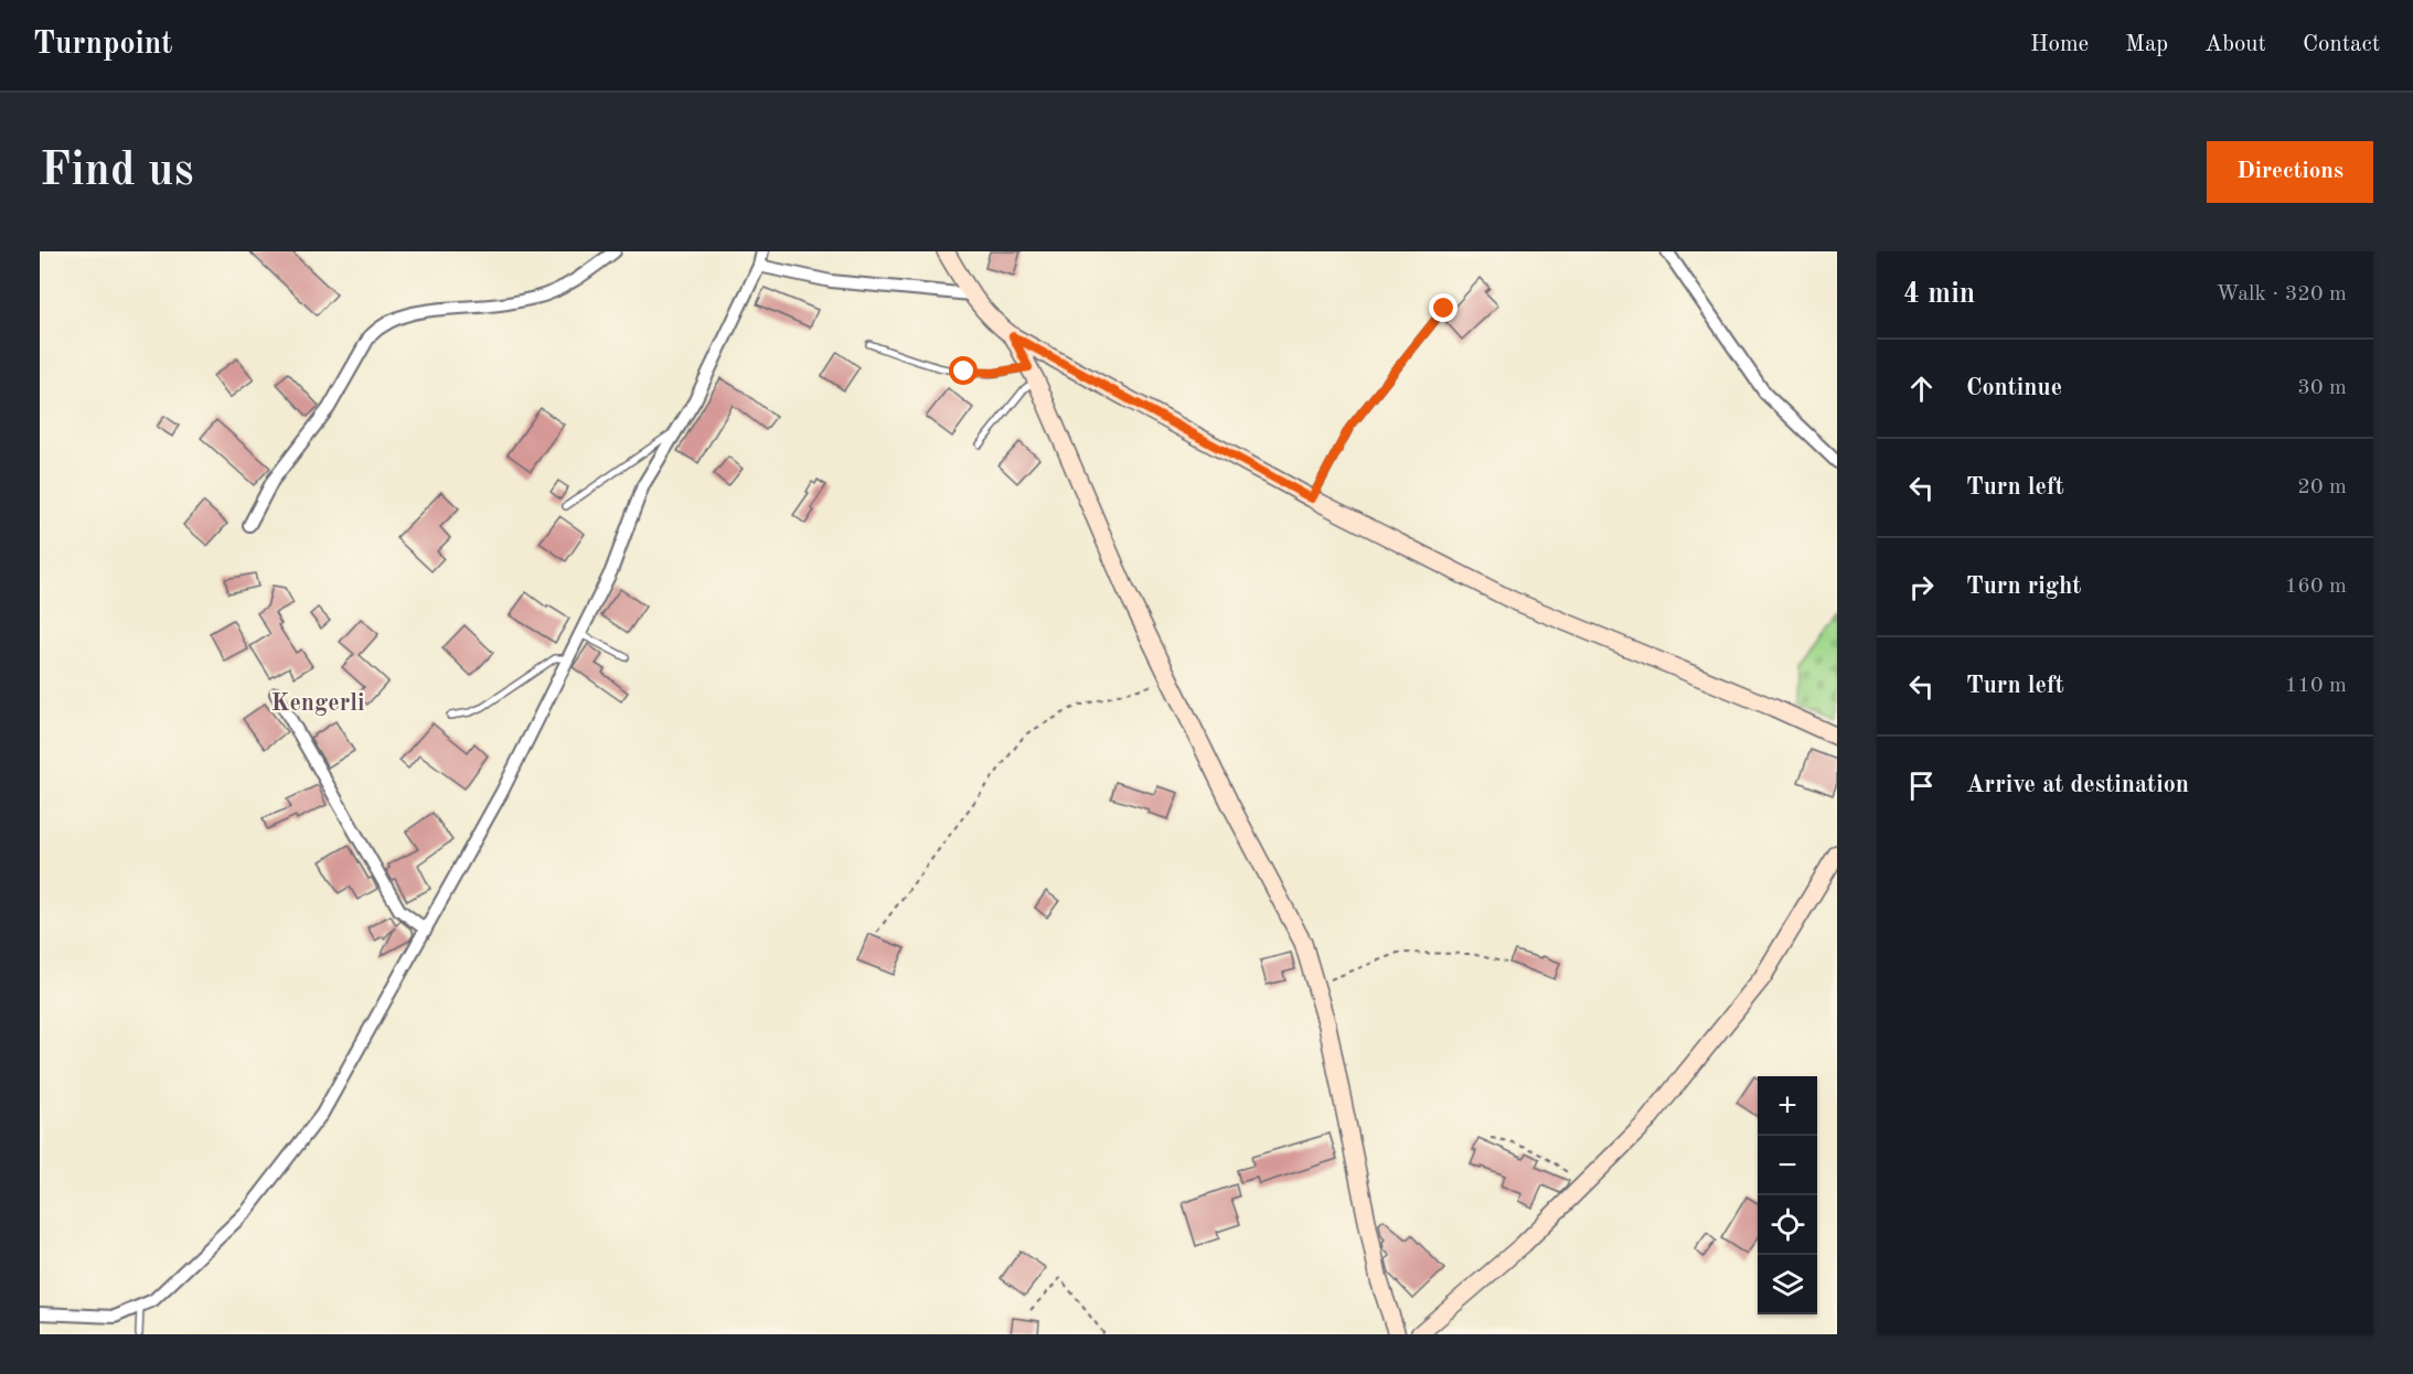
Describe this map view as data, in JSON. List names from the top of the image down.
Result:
{
  "districts": ["Kengerli"],
  "page": {
    "header": "Turnpoint",
    "nav": [
      "Home",
      "Map",
      "About",
      "Contact"
    ],
    "buttons": "Directions",
    "title": "Find us",
    "heading": ["4 min", "Walk · 320 m"],
    "list": [
      ["Continue", "30 m"],
      ["Turn left", "20 m"],
      ["Turn right", "160 m"],
      ["Turn left", "110 m"],
      "Arrive at destination"
    ],
    "map_buttons": ["+", "−"]
  }
}
